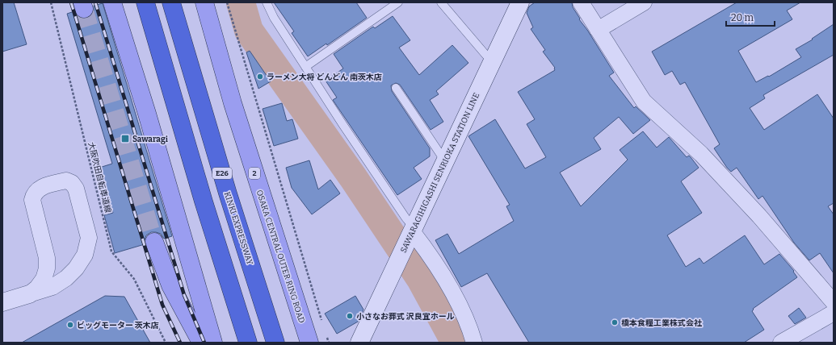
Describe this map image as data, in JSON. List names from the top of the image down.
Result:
{
  "streets": {
    "highway": ["E26", "KINKI EXPRESSWAY"],
    "main road": ["SAWARAGIHIGASHI SENRIOKA STATION LINE", "2", "OSAKA CENTRAL OUTER RING ROAD"],
    "path": ["大阪吹田自転車道線"]
  },
  "places": {
    "other": [
      "ラーメン大将 どんどん 南茨木店",
      "小さなお葬式 沢良宜ホール",
      "橋本食糧工業株式会社",
      "ビッグモーター 茨木店"
    ],
    "transit": ["Sawaragi"]
  },
  "scale_bar": "20 m"
}
